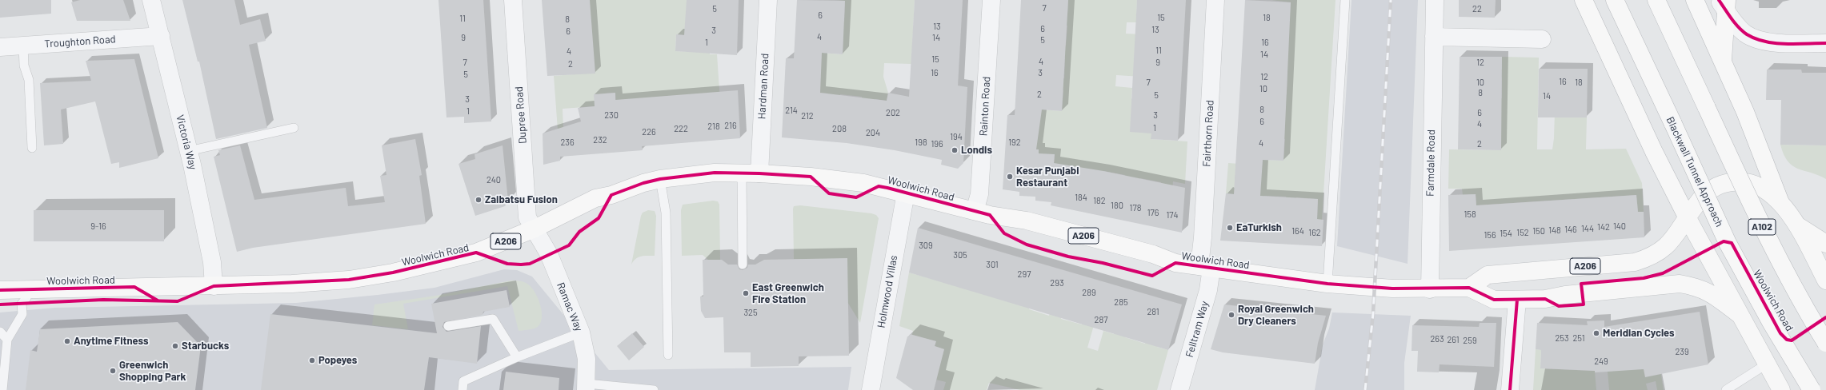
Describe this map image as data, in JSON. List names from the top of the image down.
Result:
{
  "streets": {
    "main road": [
      "Blackwall Tunnel Approach",
      "Woolwich Road",
      "A102",
      "A206"
    ],
    "street": [
      "Troughton Road",
      "Hardman Road",
      "Rainton Road",
      "Dupree Road",
      "Fairthorn Road",
      "Victoria Way",
      "Farmdale Road",
      "Holmwood Villas",
      "Ramac Way",
      "Felltram Way"
    ]
  },
  "crossings": [
    ["Troughton Road", "Victoria Way"],
    ["Hardman Road", "Woolwich Road"],
    ["Rainton Road", "Woolwich Road"],
    ["Dupree Road", "Woolwich Road"],
    ["Dupree Road", "Ramac Way"],
    ["Fairthorn Road", "Woolwich Road"],
    ["Fairthorn Road", "Felltram Way"],
    ["Victoria Way", "Woolwich Road"],
    ["Farmdale Road", "Woolwich Road"],
    ["Woolwich Road", "A206"],
    ["Woolwich Road", "Holmwood Villas"],
    ["Woolwich Road", "Ramac Way"],
    ["Woolwich Road", "Felltram Way"]
  ],
  "places": [
    "Londis",
    "Kesar Punjabi Restaurant",
    "Zaibatsu Fusion",
    "EaTurkish",
    "East Greenwich Fire Station",
    "Royal Greenwich Dry Cleaners",
    "Meridian Cycles",
    "Anytime Fitness",
    "Starbucks",
    "Popeyes",
    "Greenwich Shopping Park"
  ],
  "house_numbers": [
    "7",
    "5",
    "22",
    "6",
    "15",
    "18",
    "11",
    "8",
    "13",
    "6",
    "13",
    "3",
    "6",
    "4",
    "9",
    "14",
    "5",
    "1",
    "16",
    "11",
    "4",
    "14",
    "15",
    "4",
    "7",
    "9",
    "12",
    "2",
    "16",
    "3",
    "5",
    "12",
    "16",
    "7",
    "10",
    "18",
    "10",
    "8",
    "2",
    "5",
    "14",
    "3",
    "8",
    "214",
    "1",
    "202",
    "6",
    "230",
    "3",
    "212",
    "6",
    "4",
    "216",
    "218",
    "1",
    "222",
    "208",
    "226",
    "204",
    "194",
    "232",
    "236",
    "198",
    "192",
    "4",
    "196",
    "2",
    "240",
    "184",
    "182",
    "180",
    "178",
    "176",
    "158",
    "174",
    "9-16",
    "140",
    "142",
    "144",
    "146",
    "148",
    "164",
    "150",
    "162",
    "152",
    "154",
    "156",
    "309",
    "305",
    "301",
    "297",
    "293",
    "289",
    "285",
    "281",
    "325",
    "287",
    "253",
    "251",
    "263",
    "261",
    "259",
    "239",
    "249"
  ]
}
